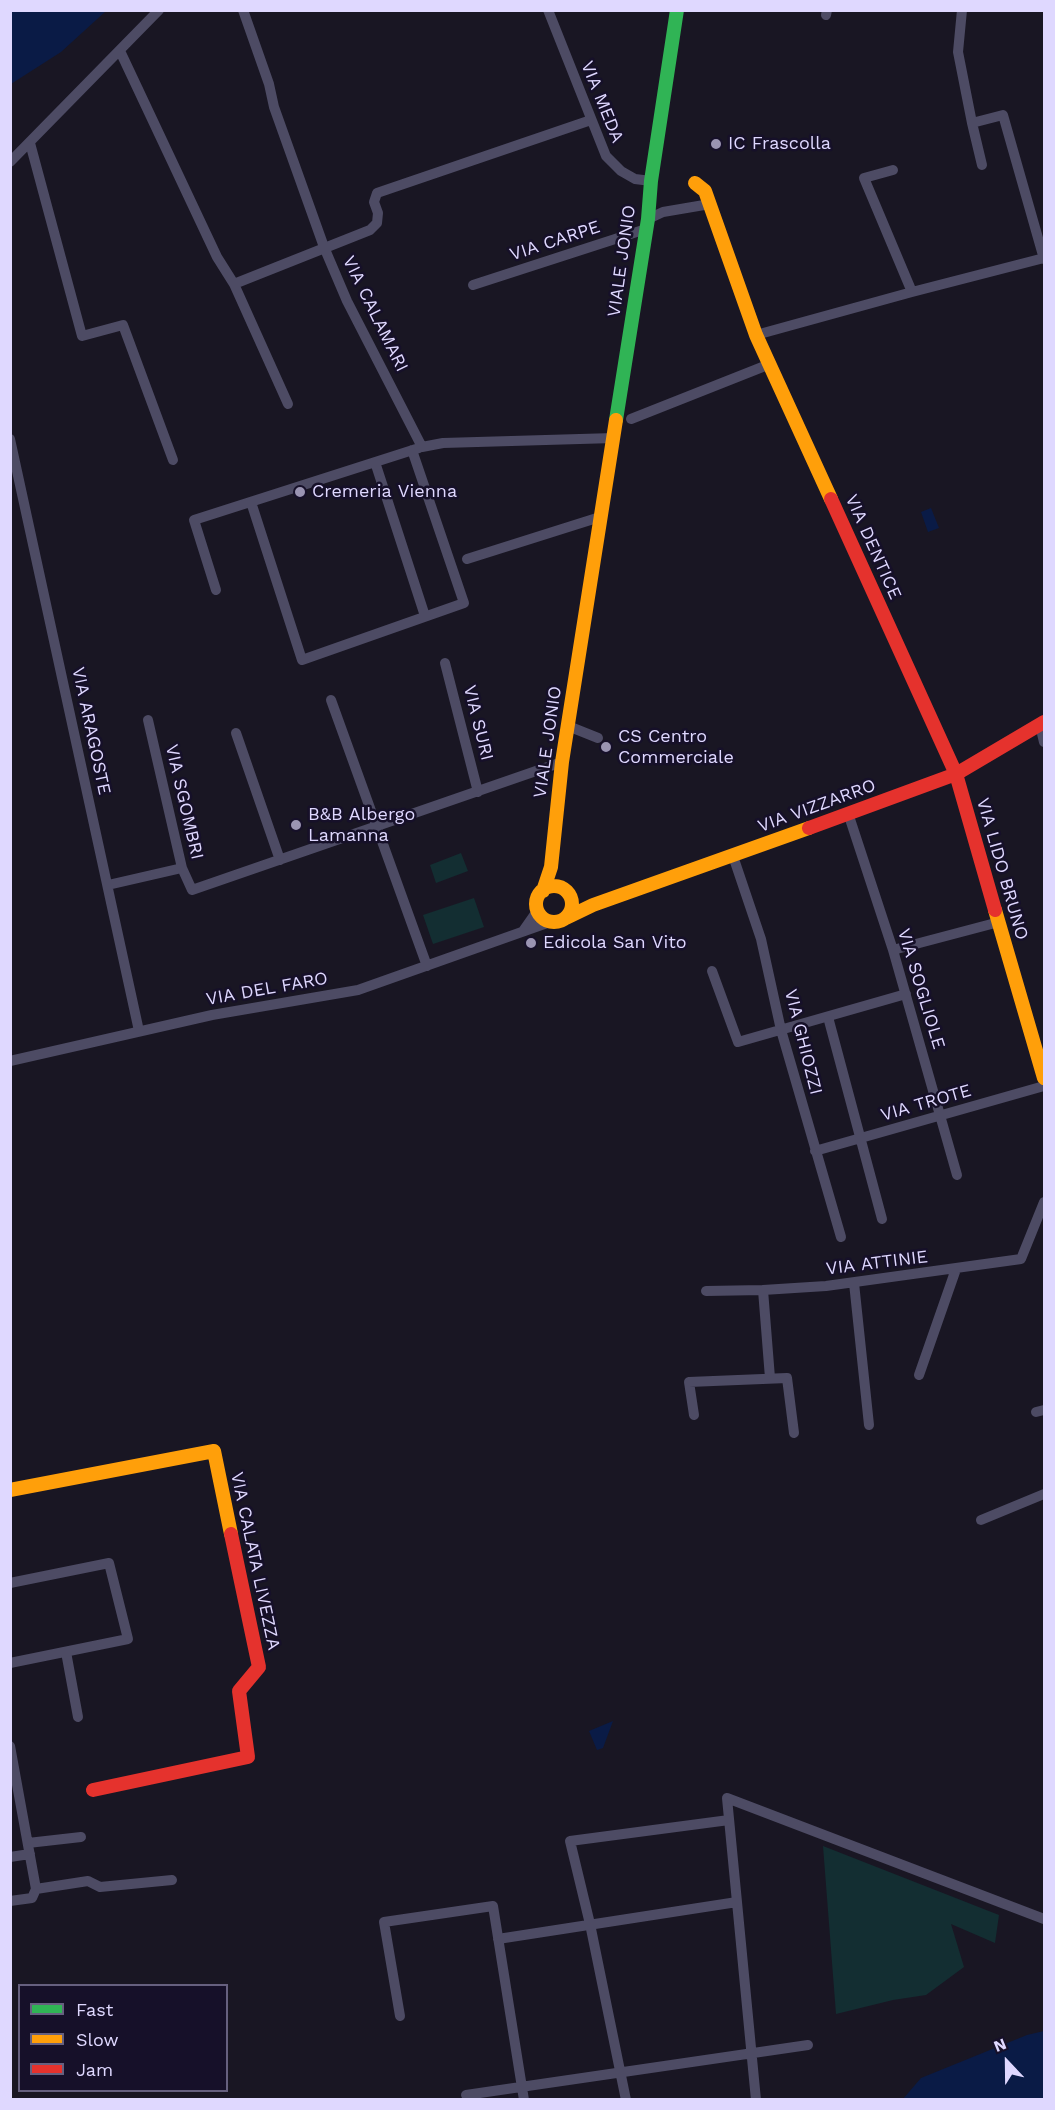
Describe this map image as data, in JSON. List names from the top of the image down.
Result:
{
  "streets": {
    "street": [
      "VIA MEDA",
      "VIA CARPE",
      "VIALE JONIO",
      "VIA CALAMARI",
      "VIA DENTICE",
      "VIA SURI",
      "VIA ARAGOSTE",
      "VIA SGOMBRI",
      "VIA VIZZARRO",
      "VIA LIDO BRUNO",
      "VIA DEL FARO",
      "VIA SOGLIOLE",
      "VIA GHIOZZI",
      "VIA TROTE",
      "VIA ATTINIE",
      "VIA CALATA LIVEZZA"
    ]
  },
  "crossings": [
    ["VIA MEDA", "VIALE JONIO"],
    ["VIA CARPE", "VIALE JONIO"],
    ["VIALE JONIO", "VIA VIZZARRO"],
    ["VIALE JONIO", "VIA DEL FARO"],
    ["VIA DENTICE", "VIA VIZZARRO"],
    ["VIA DENTICE", "VIA LIDO BRUNO"],
    ["VIA ARAGOSTE", "VIA DEL FARO"],
    ["VIA VIZZARRO", "VIA LIDO BRUNO"],
    ["VIA VIZZARRO", "VIA DEL FARO"],
    ["VIA VIZZARRO", "VIA SOGLIOLE"],
    ["VIA VIZZARRO", "VIA GHIOZZI"],
    ["VIA SOGLIOLE", "VIA TROTE"],
    ["VIA GHIOZZI", "VIA TROTE"]
  ],
  "places": [
    "IC Frascolla",
    "Cremeria Vienna",
    "CS Centro Commerciale",
    "B&B Albergo Lamanna",
    "Edicola San Vito"
  ],
  "legend": ["Fast", "Slow", "Jam"],
  "north": "top"
}
